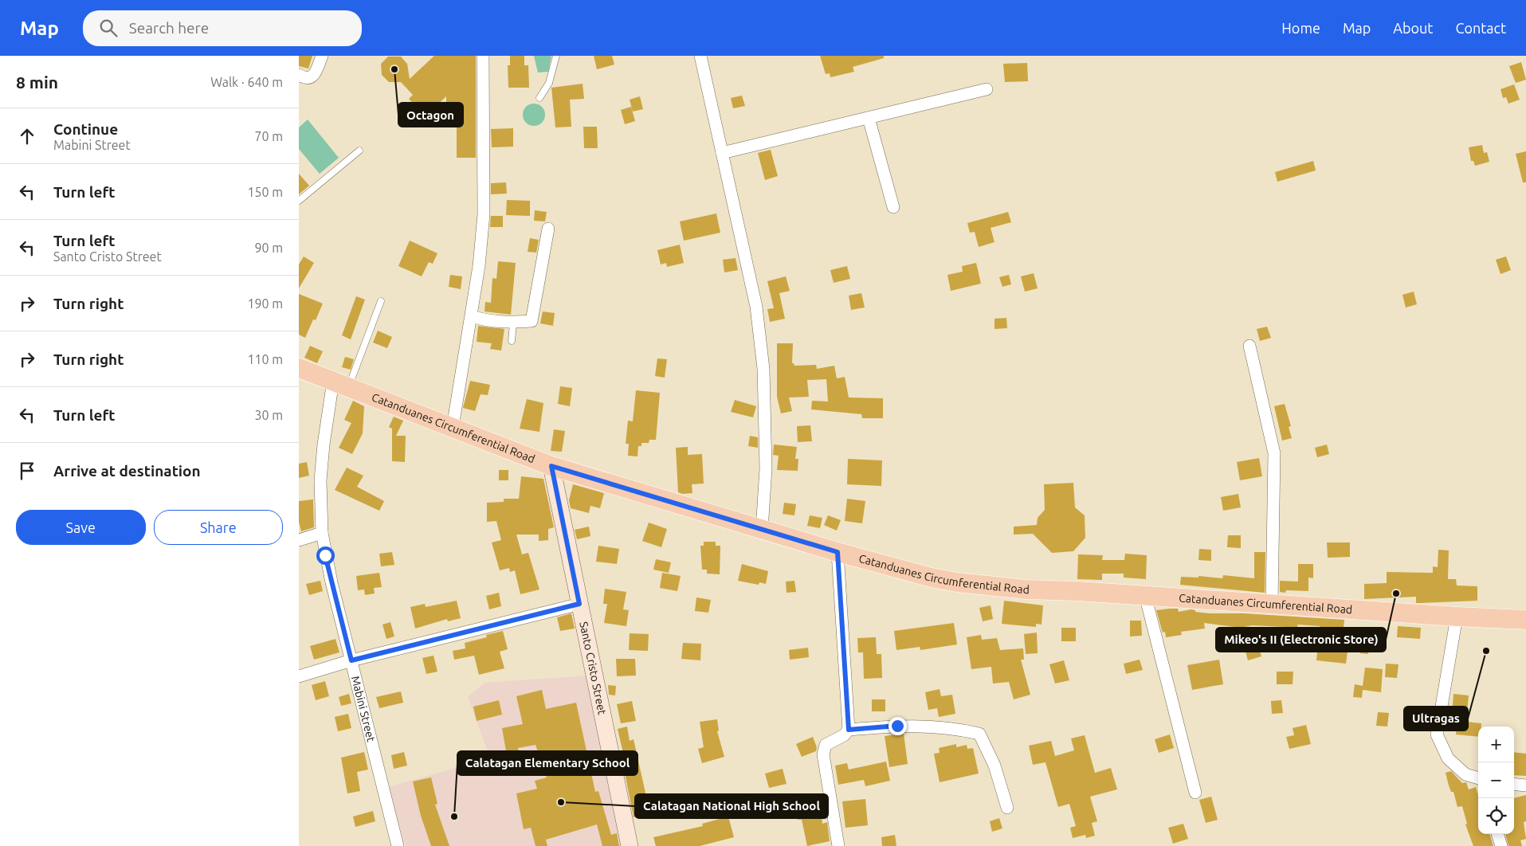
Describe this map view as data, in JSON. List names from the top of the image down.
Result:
{
  "streets": {
    "main road": ["Catanduanes Circumferential Road"],
    "street": ["Santo Cristo Street", "Mabini Street"]
  },
  "crossings": [
    ["Catanduanes Circumferential Road", "Santo Cristo Street"],
    ["Catanduanes Circumferential Road", "Mabini Street"]
  ],
  "places": [
    "Octagon",
    "Mikeo's II (Electronic Store)",
    "Ultragas",
    "Calatagan National High School",
    "Calatagan Elementary School"
  ],
  "page": {
    "header": "Map",
    "search": "Search here",
    "nav": [
      "Home",
      "Map",
      "About",
      "Contact"
    ],
    "heading": ["8 min", "Walk · 640 m"],
    "list": [
      ["Continue", "Mabini Street", "70 m"],
      ["Turn left", "150 m"],
      ["Turn left", "Santo Cristo Street", "90 m"],
      ["Turn right", "190 m"],
      ["Turn right", "110 m"],
      ["Turn left", "30 m"],
      "Arrive at destination"
    ],
    "buttons": ["Save", "Share"],
    "map_buttons": ["+", "−"]
  }
}
